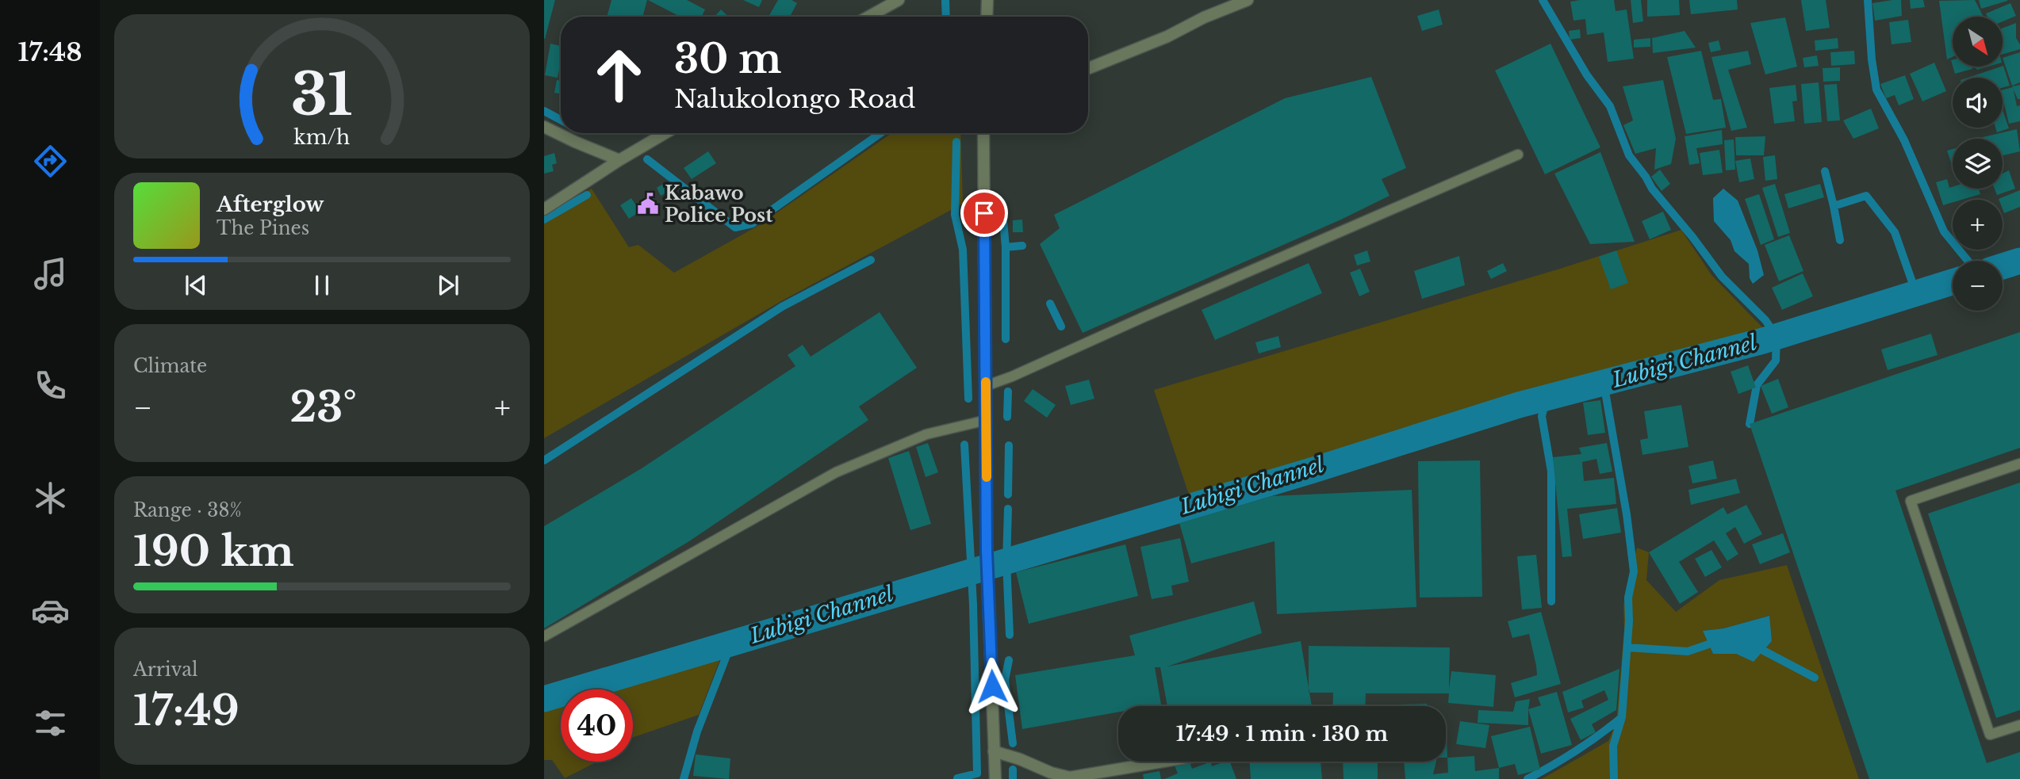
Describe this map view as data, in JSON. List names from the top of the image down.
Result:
{
  "water": ["Lubigi Channel"],
  "places": {
    "public building": ["Kabawo Police Post"]
  },
  "north": "bottom right",
  "page": {
    "tabs": "17:48",
    "map_buttons": ["+", "−"],
    "turn": ["30 m", "Nalukolongo Road"],
    "song": ["Afterglow", "The Pines"],
    "tile": [
      "Climate",
      ["Range · 38%", "190 km"],
      ["Arrival", "17:49"]
    ],
    "heat": ["−", "23°", "+"],
    "limit": "40",
    "trip": "17:49 · 1 min · 130 m",
    "gauge": ["31", "km/h"]
  }
}
